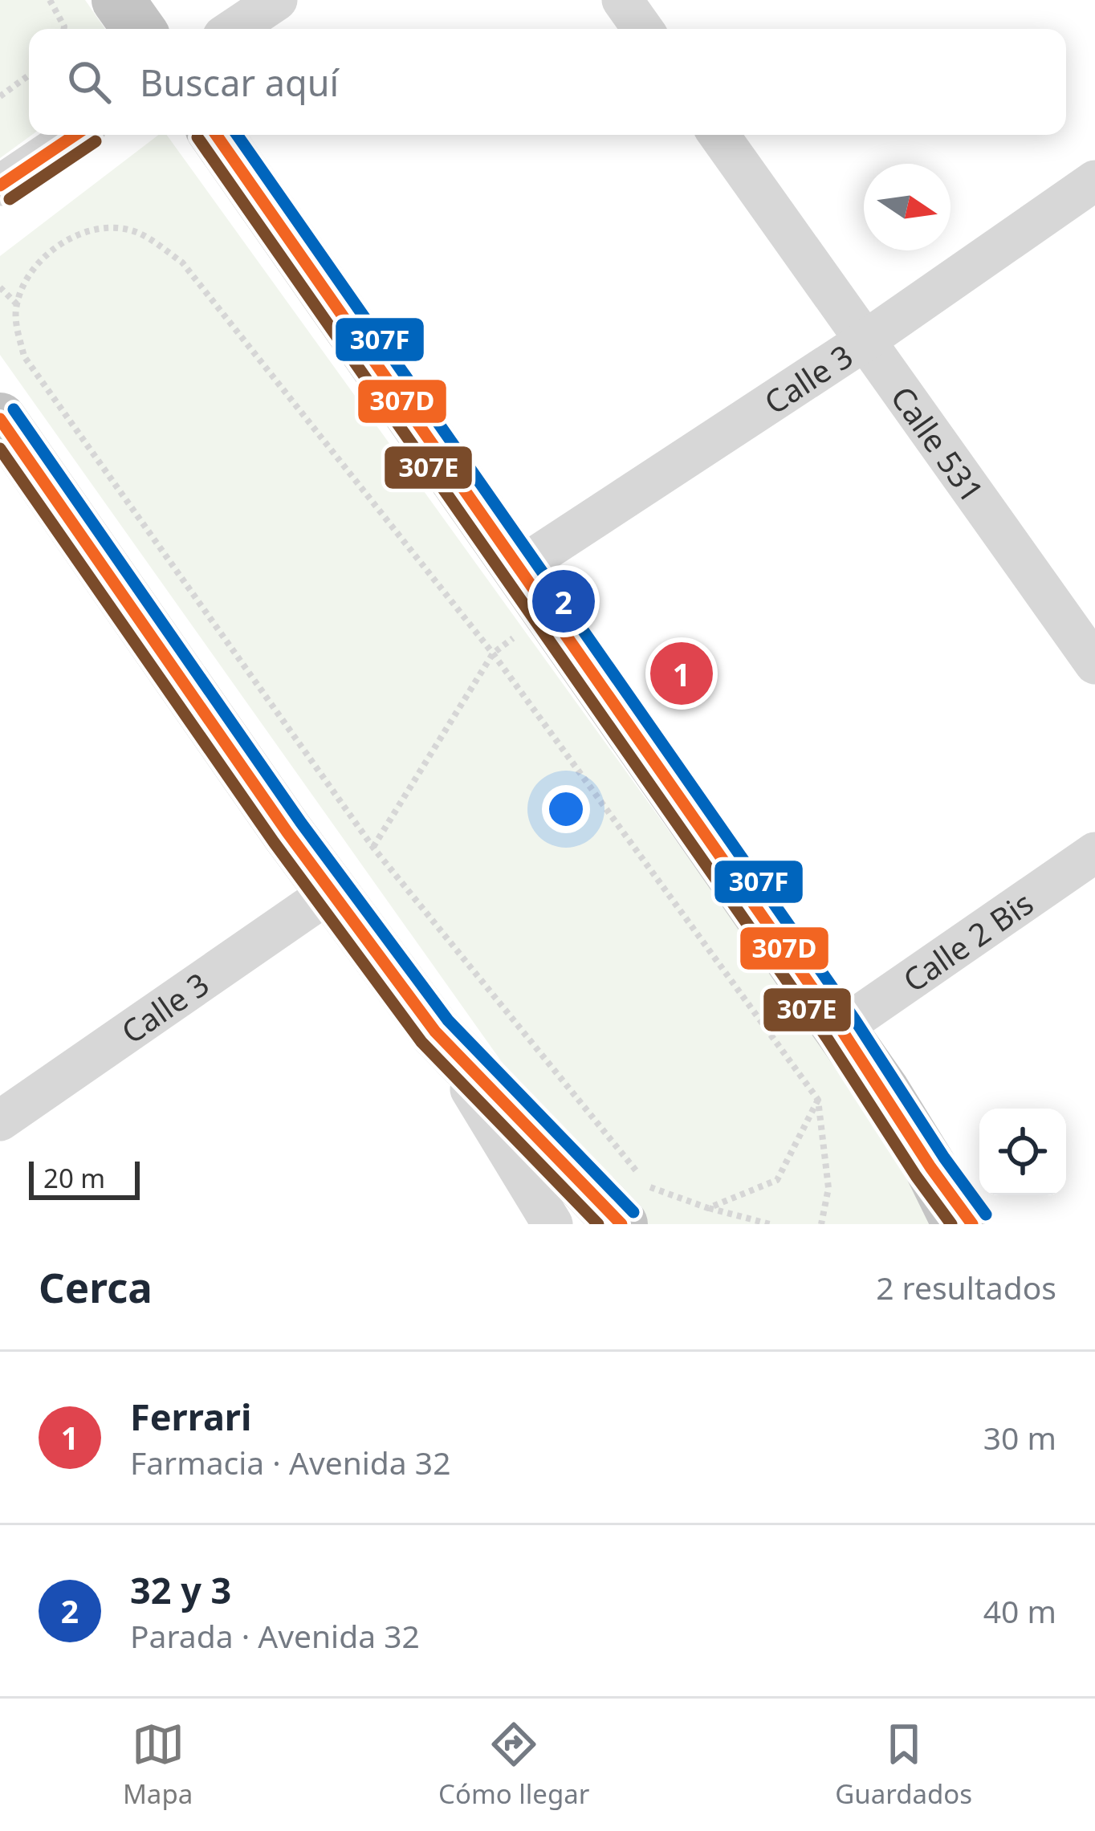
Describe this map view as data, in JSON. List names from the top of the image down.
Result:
{
  "streets": {
    "street": ["Calle 3", "Calle 531", "Calle 2 Bis"]
  },
  "crossings": [
    ["Calle 3", "Calle 531"]
  ],
  "lines": ["transit line 307D", "transit line 307F", "transit line 307E"],
  "scale_bar": "20 m",
  "north": "right",
  "page": {
    "search": "Buscar aquí",
    "pins": ["2", "1"],
    "scale": "20 m",
    "heading": ["Cerca", "2 resultados"],
    "list": [
      {
        "mark": "1",
        "name": "Ferrari",
        "note": "Farmacia · Avenida 32",
        "value": "30 m"
      },
      {
        "mark": "2",
        "name": "32 y 3",
        "note": "Parada · Avenida 32",
        "value": "40 m"
      }
    ],
    "nav": ["Mapa", "Cómo llegar", "Guardados"]
  }
}
